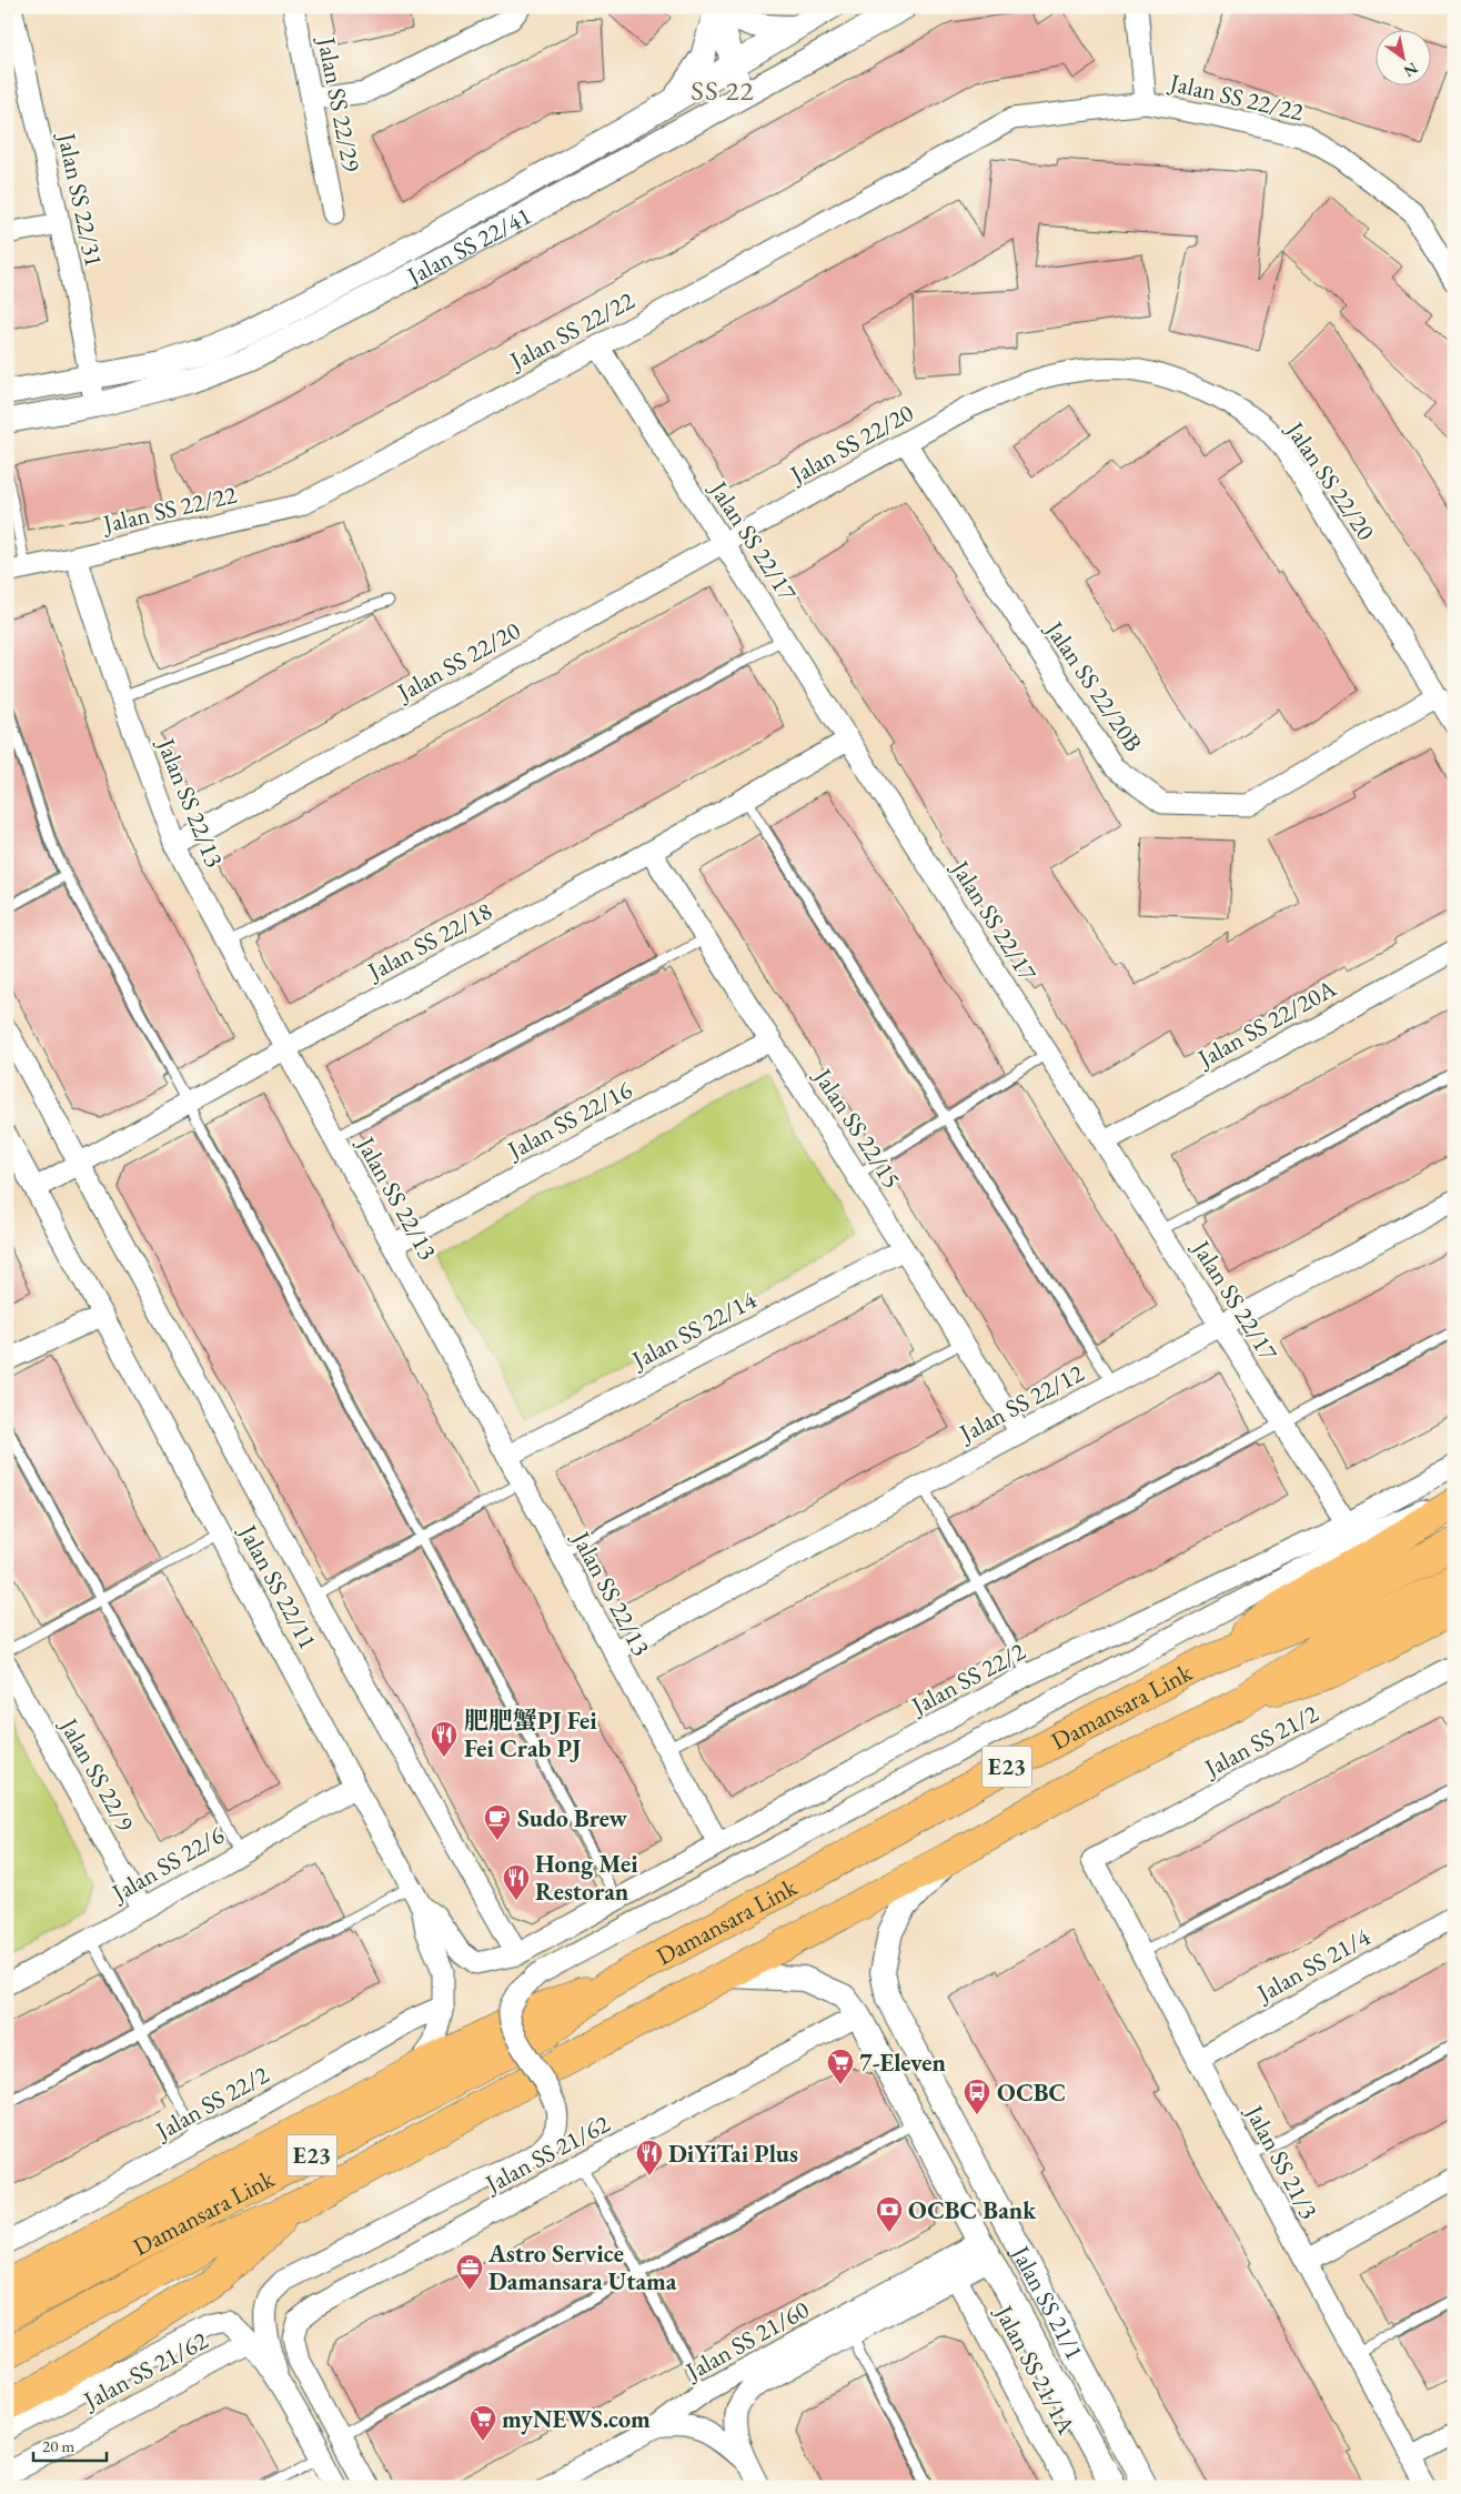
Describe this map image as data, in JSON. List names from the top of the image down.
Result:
{
  "streets": {
    "highway": ["Damansara Link", "E23"],
    "street": [
      "Jalan SS 22/22",
      "Jalan SS 22/29",
      "Jalan SS 22/31",
      "Jalan SS 22/41",
      "Jalan SS 22/20",
      "Jalan SS 22/17",
      "Jalan SS 22/20B",
      "Jalan SS 22/13",
      "Jalan SS 22/18",
      "Jalan SS 22/20A",
      "Jalan SS 22/16",
      "Jalan SS 22/15",
      "Jalan SS 22/14",
      "Jalan SS 22/12",
      "Jalan SS 22/11",
      "Jalan SS 22/2",
      "Jalan SS 21/2",
      "Jalan SS 22/9",
      "Jalan SS 22/6",
      "Jalan SS 21/4",
      "Jalan SS 21/62",
      "Jalan SS 21/3",
      "Jalan SS 21/1",
      "Jalan SS 21/60",
      "Jalan SS 21/1A"
    ]
  },
  "crossings": [
    ["Jalan SS 22/22", "Jalan SS 22/17"],
    ["Jalan SS 22/22", "Jalan SS 22/13"],
    ["Jalan SS 22/31", "Jalan SS 22/41"],
    ["Jalan SS 22/20", "Jalan SS 22/17"],
    ["Jalan SS 22/20", "Jalan SS 22/20B"],
    ["Jalan SS 22/20", "Jalan SS 22/13"],
    ["Jalan SS 22/17", "Jalan SS 22/18"],
    ["Jalan SS 22/17", "Jalan SS 22/20A"],
    ["Jalan SS 22/17", "Jalan SS 22/12"],
    ["Jalan SS 22/17", "Jalan SS 22/2"],
    ["Jalan SS 22/13", "Jalan SS 22/18"],
    ["Jalan SS 22/13", "Jalan SS 22/16"],
    ["Jalan SS 22/13", "Jalan SS 22/14"],
    ["Jalan SS 22/13", "Jalan SS 22/12"],
    ["Jalan SS 22/13", "Jalan SS 22/2"],
    ["Jalan SS 22/18", "Jalan SS 22/15"],
    ["Jalan SS 22/18", "Jalan SS 22/11"],
    ["Jalan SS 22/16", "Jalan SS 22/15"],
    ["Jalan SS 22/15", "Jalan SS 22/14"],
    ["Jalan SS 22/15", "Jalan SS 22/12"],
    ["Jalan SS 22/11", "Jalan SS 22/2"],
    ["Jalan SS 22/11", "Jalan SS 22/6"],
    ["Damansara Link", "Jalan SS 21/1"],
    ["Jalan SS 21/2", "Jalan SS 21/3"],
    ["Jalan SS 22/9", "Jalan SS 22/6"],
    ["Jalan SS 21/4", "Jalan SS 21/3"],
    ["Jalan SS 21/62", "Jalan SS 21/1"],
    ["Jalan SS 21/1", "Jalan SS 21/60"],
    ["Jalan SS 21/60", "Jalan SS 21/1A"]
  ],
  "districts": ["SS 22"],
  "places": {
    "restaurant": ["肥肥蟹PJ Fei Fei Crab PJ", "Hong Mei Restoran", "DiYiTai Plus"],
    "cafe": ["Sudo Brew"],
    "supermarket": ["7-Eleven", "myNEWS.com"],
    "bus stop": ["OCBC"],
    "bank": ["OCBC Bank"],
    "office": ["Astro Service Damansara Utama"]
  },
  "scale_bar": "20 m",
  "north": "bottom right"
}
